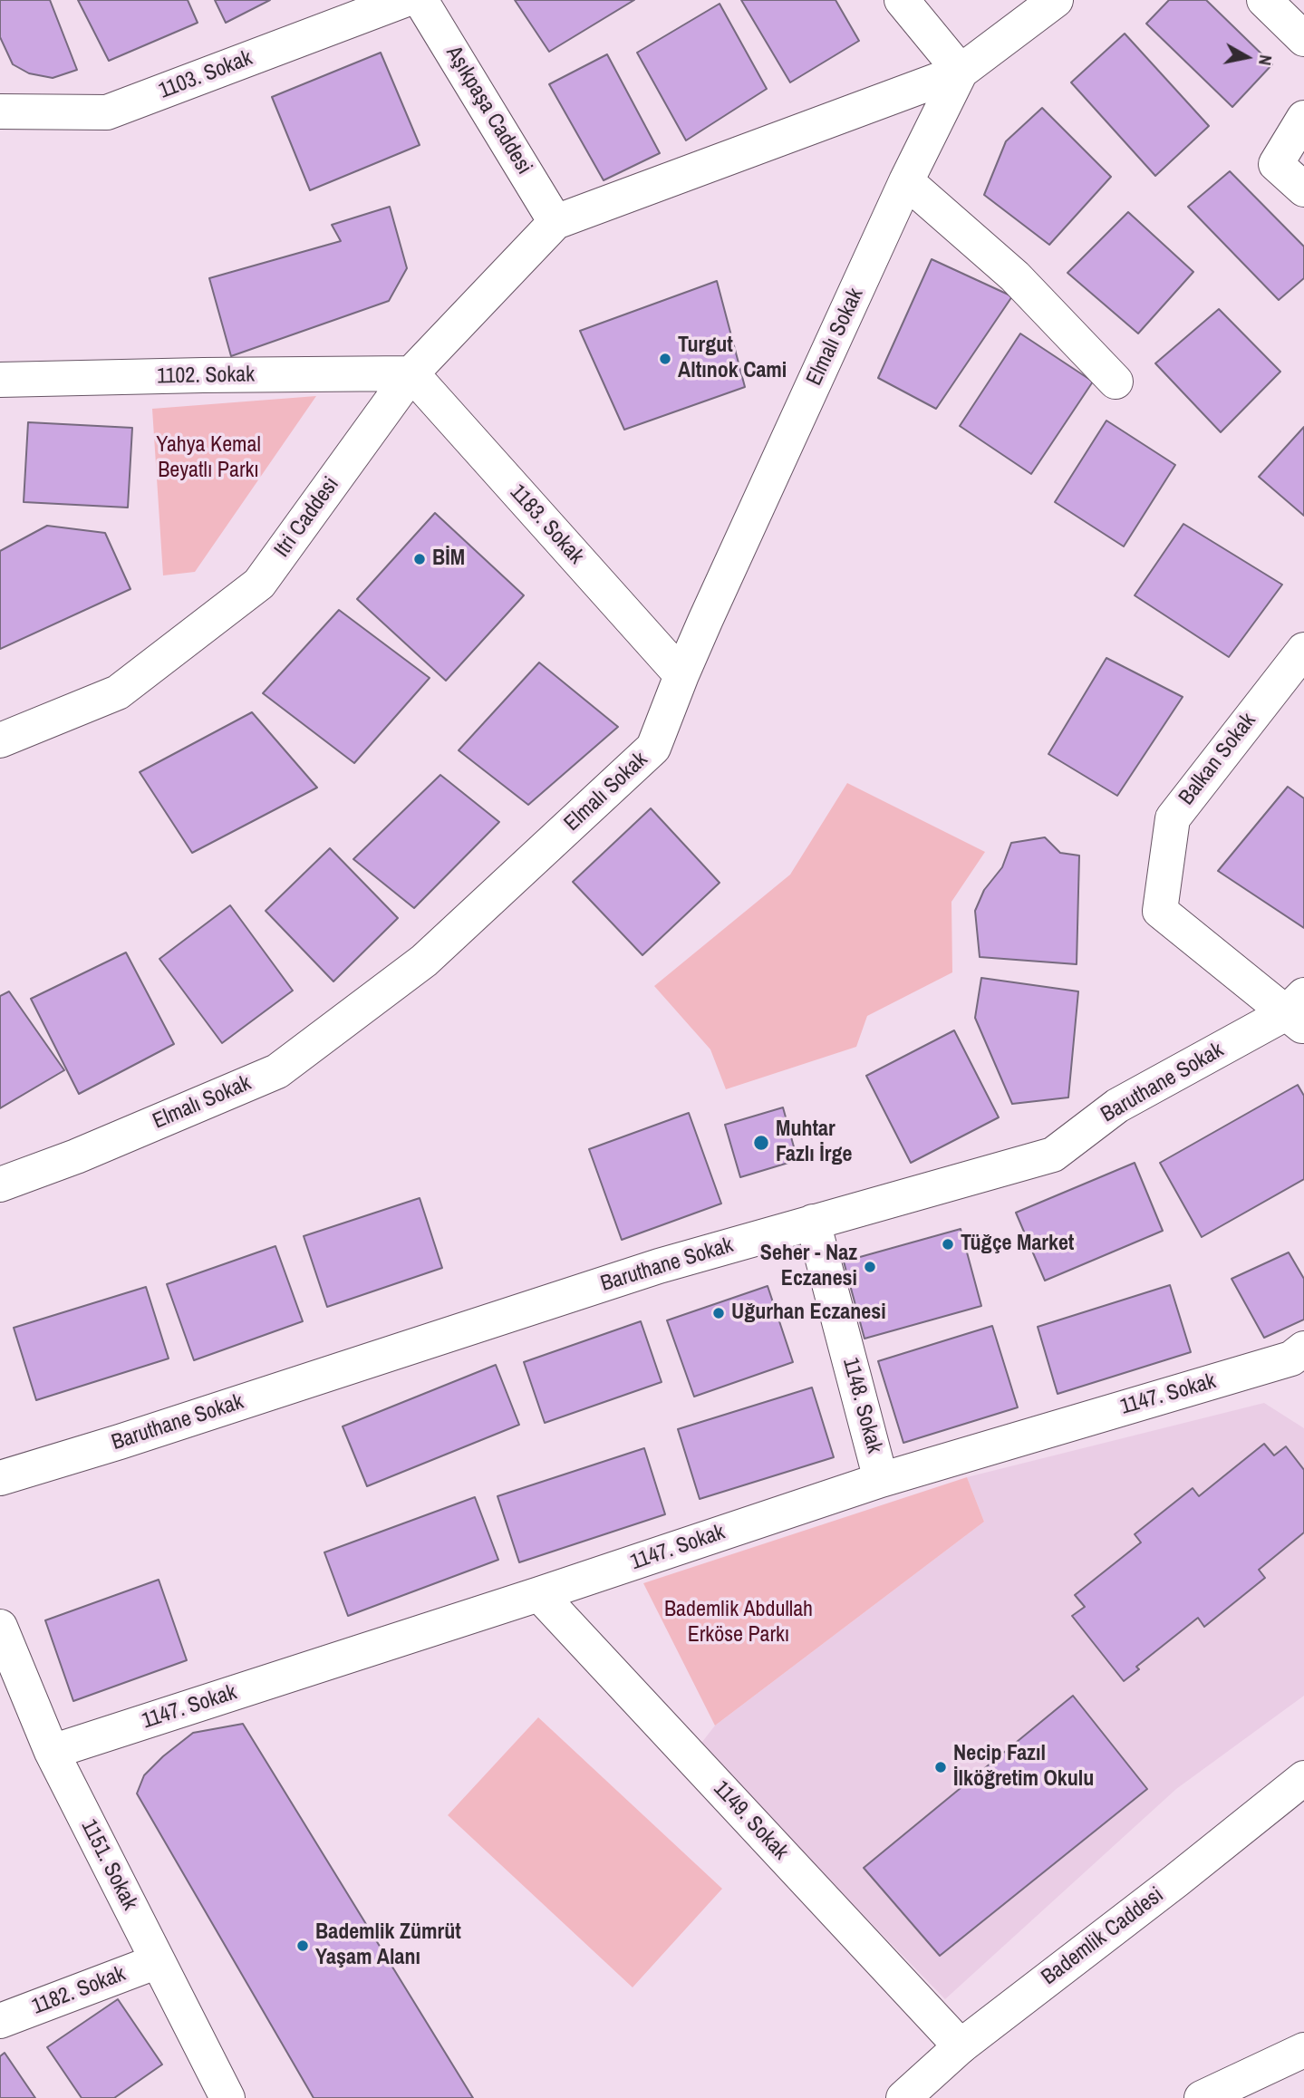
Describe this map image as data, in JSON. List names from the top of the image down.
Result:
{
  "streets": {
    "street": [
      "1103. Sokak",
      "Aşıkpaşa Caddesi",
      "Elmalı Sokak",
      "1102. Sokak",
      "Itri Caddesi",
      "1183. Sokak",
      "Balkan Sokak",
      "Baruthane Sokak",
      "1147. Sokak",
      "1148. Sokak",
      "1149. Sokak",
      "1151. Sokak",
      "Bademlik Caddesi",
      "1182. Sokak"
    ]
  },
  "crossings": [
    ["Aşıkpaşa Caddesi", "Itri Caddesi"],
    ["Elmalı Sokak", "1183. Sokak"],
    ["1102. Sokak", "Itri Caddesi"],
    ["1102. Sokak", "1183. Sokak"],
    ["Itri Caddesi", "1183. Sokak"],
    ["Balkan Sokak", "Baruthane Sokak"],
    ["Baruthane Sokak", "1148. Sokak"],
    ["1147. Sokak", "1148. Sokak"],
    ["1147. Sokak", "1149. Sokak"],
    ["1147. Sokak", "1151. Sokak"],
    ["1149. Sokak", "Bademlik Caddesi"],
    ["1151. Sokak", "1182. Sokak"]
  ],
  "parks": ["Yahya Kemal Beyatlı Parkı", "Bademlik Abdullah Erköse Parkı"],
  "places": [
    "Turgut Altınok Cami",
    "BİM",
    "Muhtar Fazlı İrge",
    "Tüğçe Market",
    "Seher - Naz Eczanesi",
    "Uğurhan Eczanesi",
    "Necip Fazıl İlköğretim Okulu",
    "Bademlik Zümrüt Yaşam Alanı"
  ],
  "north": "right"
}
